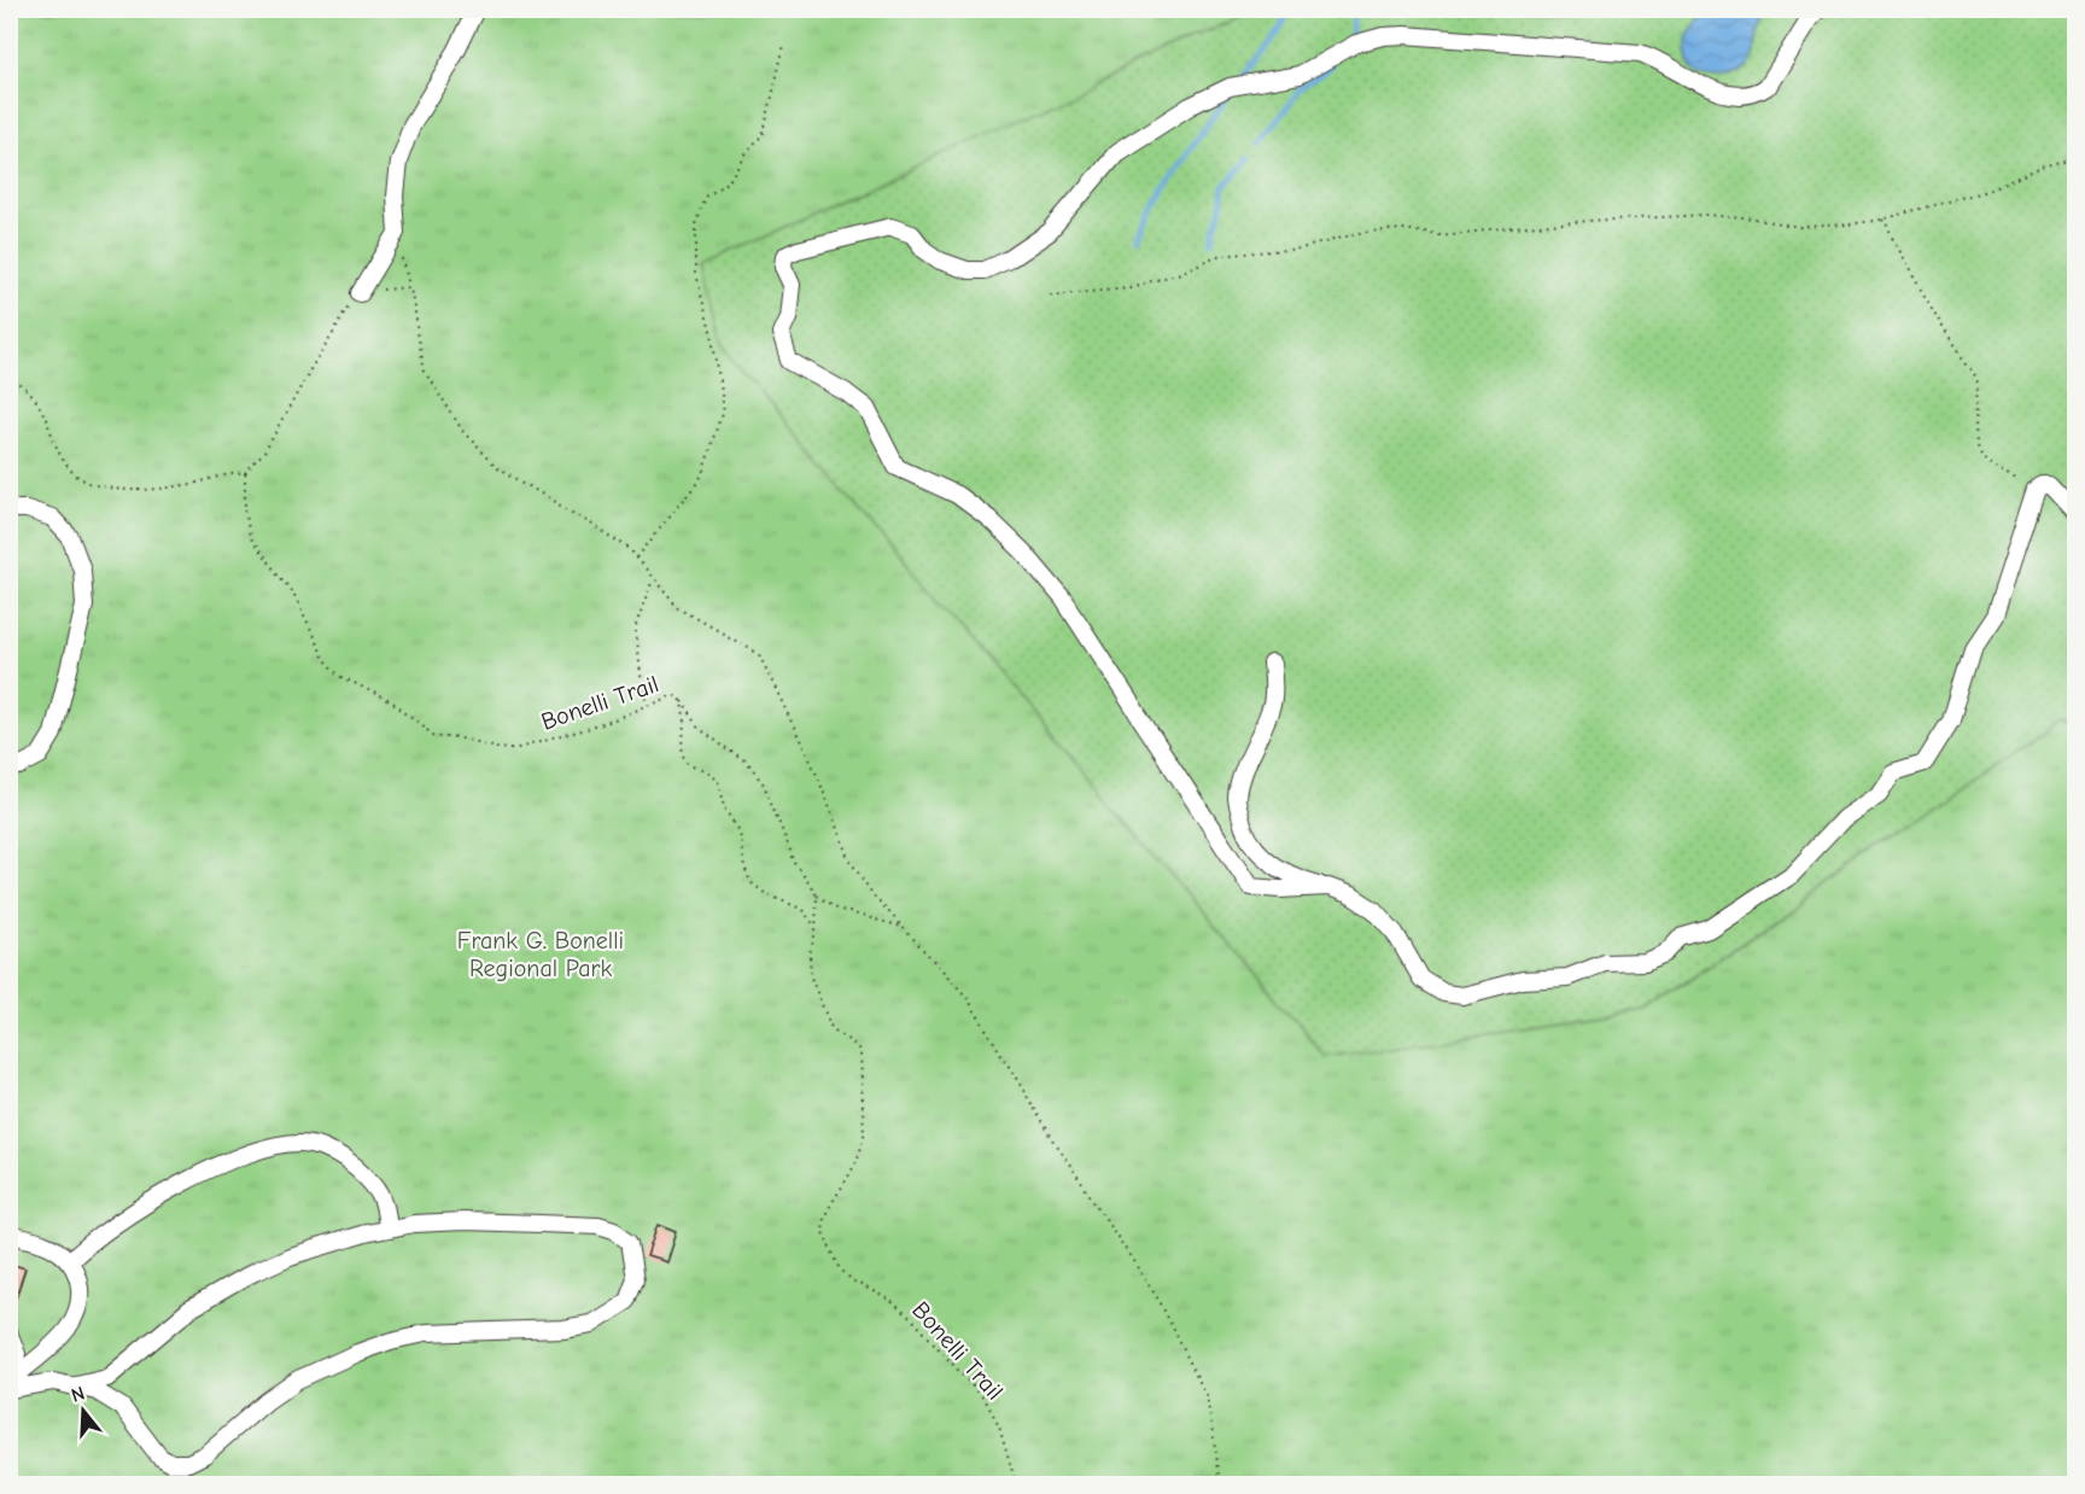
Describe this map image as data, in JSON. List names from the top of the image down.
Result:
{
  "streets": {
    "path": ["Bonelli Trail"]
  },
  "parks": ["Frank G. Bonelli Regional Park"],
  "north": "top"
}
